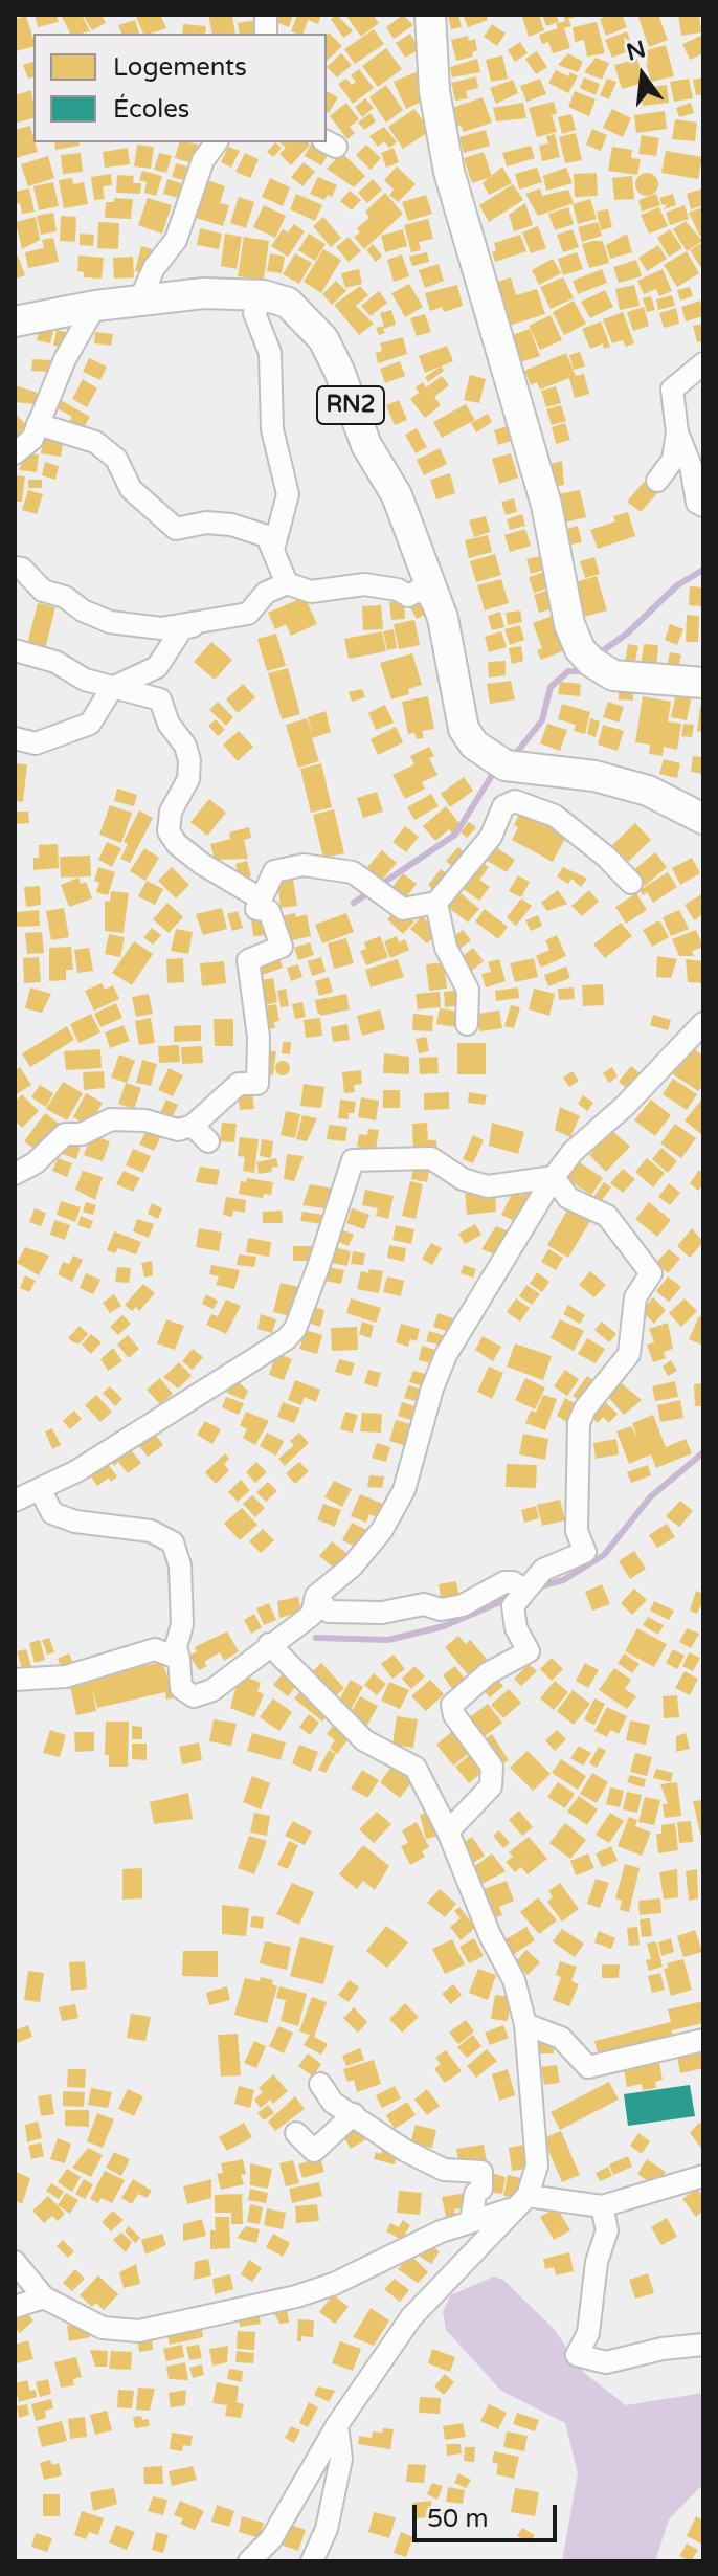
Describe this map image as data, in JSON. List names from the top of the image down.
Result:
{
  "streets": {
    "highway": ["RN2"]
  },
  "legend": ["Logements", "Écoles"],
  "scale_bar": "50 m",
  "north": "top"
}
